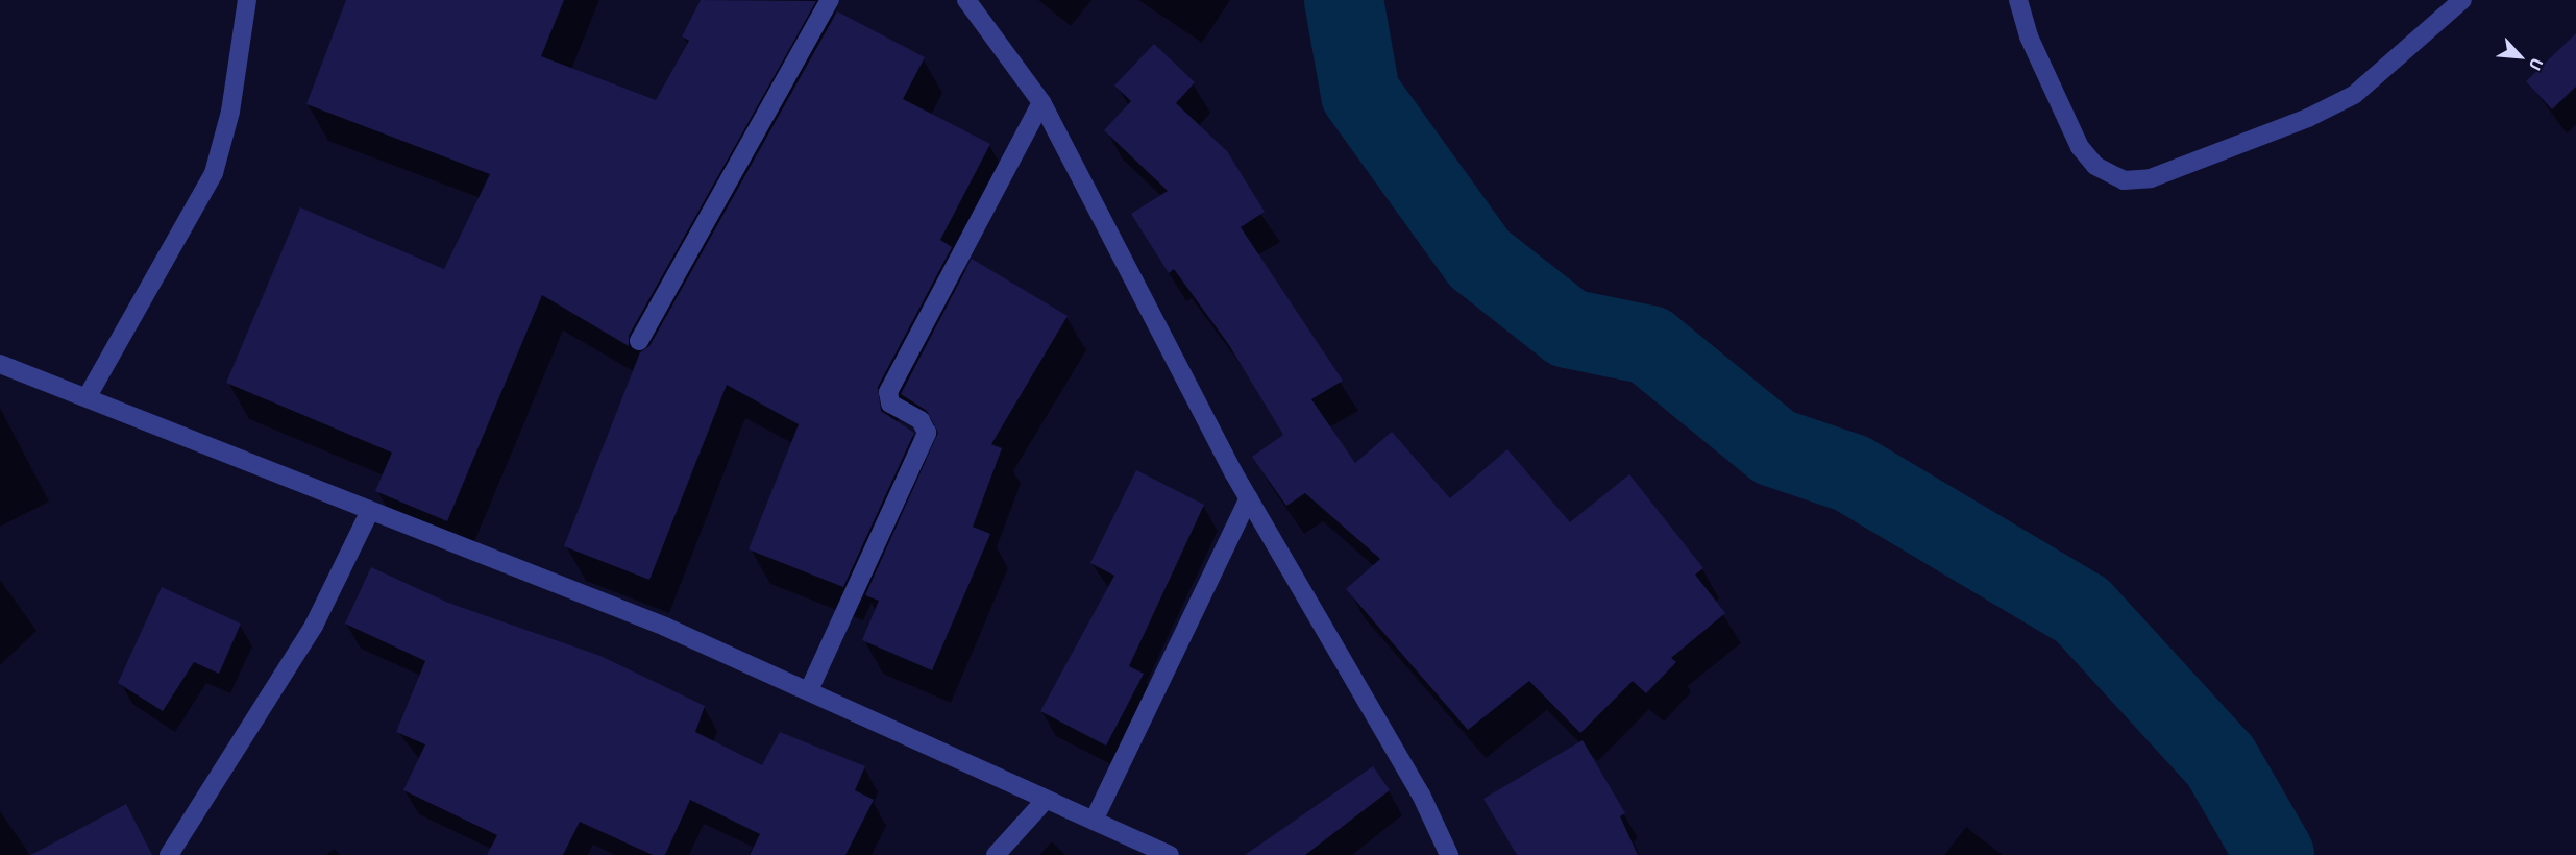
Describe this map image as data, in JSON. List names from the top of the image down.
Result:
{
  "north": "bottom right"
}
